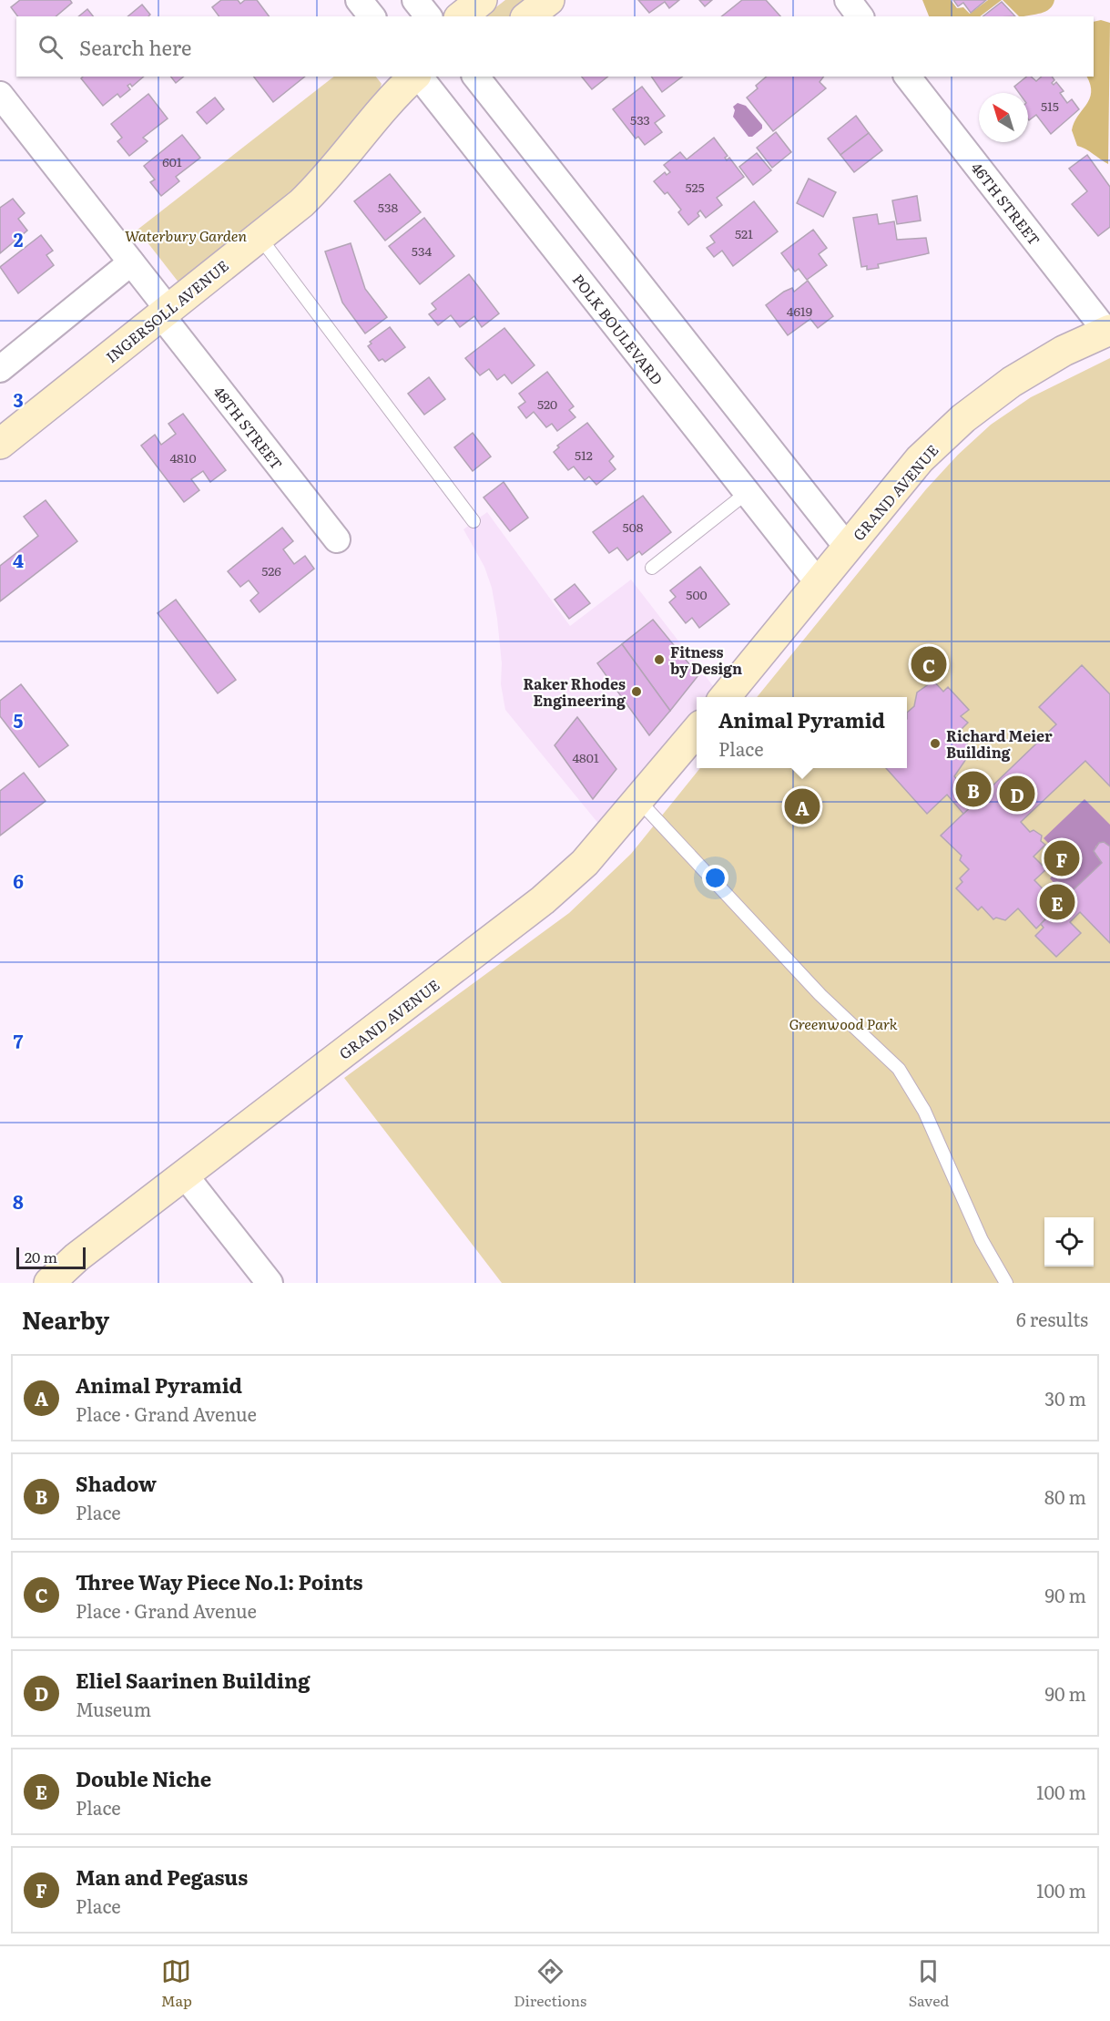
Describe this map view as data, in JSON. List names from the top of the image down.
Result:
{
  "streets": {
    "main road": ["INGERSOLL AVENUE", "GRAND AVENUE"],
    "street": ["46TH STREET", "POLK BOULEVARD", "48TH STREET"]
  },
  "crossings": [
    ["46TH STREET", "GRAND AVENUE"],
    ["INGERSOLL AVENUE", "48TH STREET"],
    ["POLK BOULEVARD", "GRAND AVENUE"]
  ],
  "parks": ["Waterbury Garden", "Greenwood Park"],
  "places": ["Fitness by Design", "Raker Rhodes Engineering", "Richard Meier Building"],
  "house_numbers": [
    "515",
    "533",
    "601",
    "525",
    "538",
    "521",
    "534",
    "4619",
    "520",
    "512",
    "4810",
    "508",
    "526",
    "500",
    "4801"
  ],
  "scale_bar": "20 m",
  "north": "top left",
  "page": {
    "search": "Search here",
    "pins": [
      "C",
      "B",
      "D",
      "A",
      "F",
      "E"
    ],
    "popup": ["Animal Pyramid", "Place"],
    "scale": "20 m",
    "heading": ["Nearby", "6 results"],
    "list": [
      {
        "mark": "A",
        "name": "Animal Pyramid",
        "note": "Place · Grand Avenue",
        "value": "30 m"
      },
      {
        "mark": "B",
        "name": "Shadow",
        "note": "Place",
        "value": "80 m"
      },
      {
        "mark": "C",
        "name": "Three Way Piece No.1: Points",
        "note": "Place · Grand Avenue",
        "value": "90 m"
      },
      {
        "mark": "D",
        "name": "Eliel Saarinen Building",
        "note": "Museum",
        "value": "90 m"
      },
      {
        "mark": "E",
        "name": "Double Niche",
        "note": "Place",
        "value": "100 m"
      },
      {
        "mark": "F",
        "name": "Man and Pegasus",
        "note": "Place",
        "value": "100 m"
      }
    ],
    "nav": ["Map", "Directions", "Saved"]
  },
  "grid": {
    "rows": [
      "2",
      "3",
      "4",
      "5",
      "6",
      "7",
      "8"
    ]
  }
}
